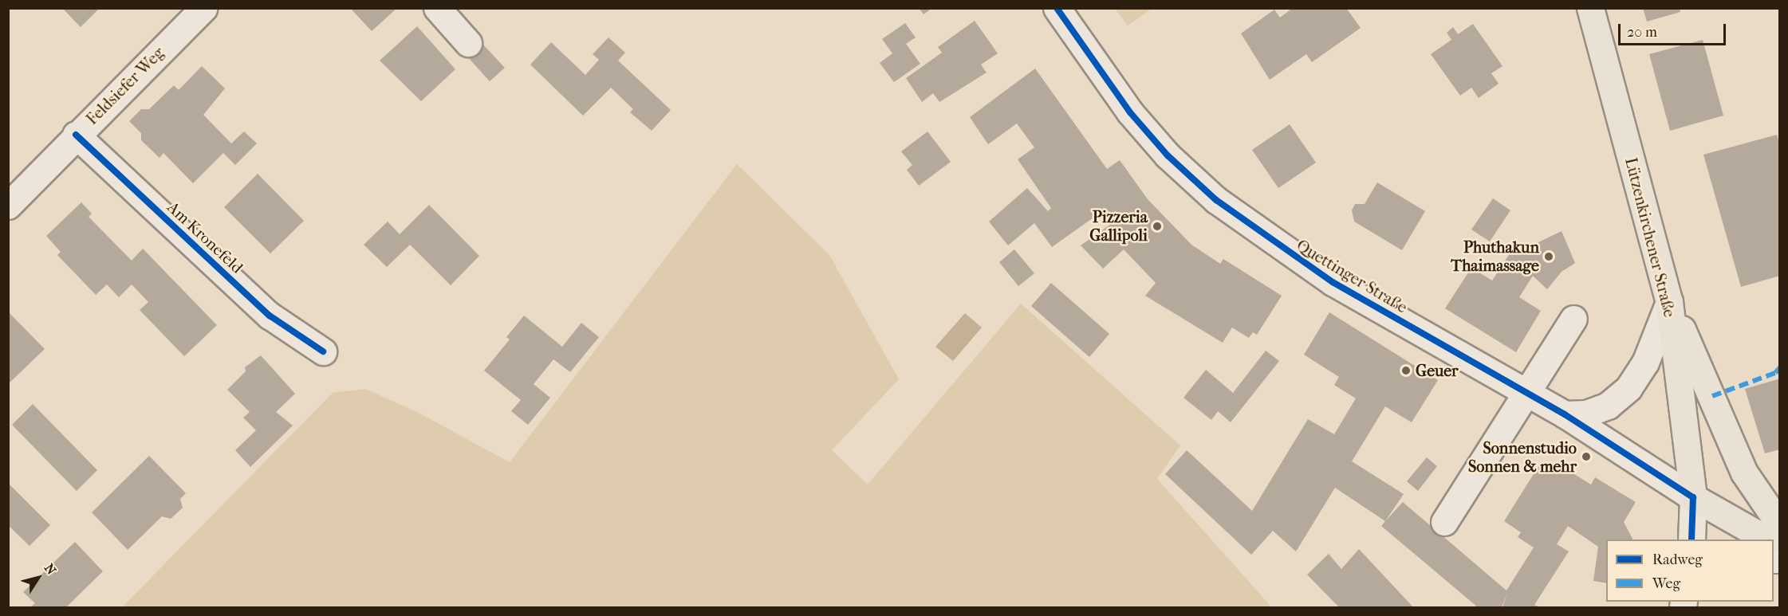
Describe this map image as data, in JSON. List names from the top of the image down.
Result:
{
  "streets": {
    "main road": ["Lützenkirchener Straße"],
    "street": ["Feldsiefer Weg", "Am Kronefeld", "Quettinger Straße"]
  },
  "crossings": [
    ["Feldsiefer Weg", "Am Kronefeld"],
    ["Lützenkirchener Straße", "Quettinger Straße"]
  ],
  "places": [
    "Pizzeria Gallipoli",
    "Phuthakun Thaimassage",
    "Geuer",
    "Sonnenstudio Sonnen & mehr"
  ],
  "legend": ["Radweg", "Weg"],
  "scale_bar": "20 m",
  "north": "top right"
}
